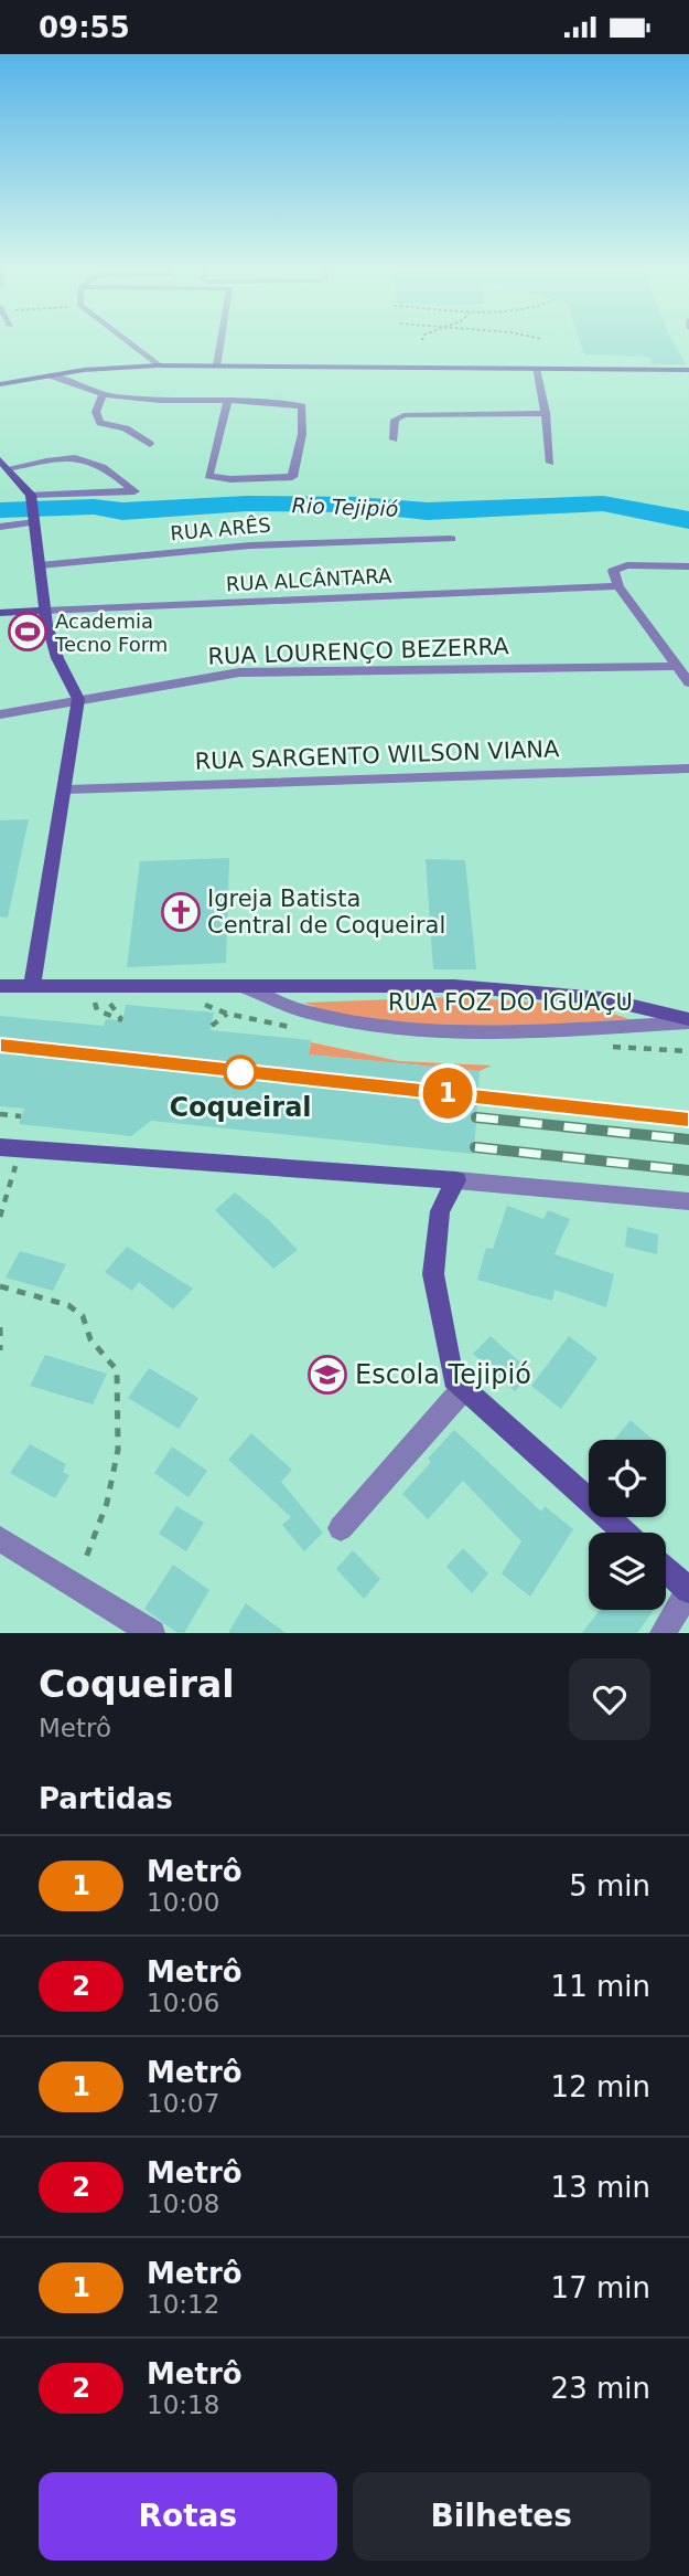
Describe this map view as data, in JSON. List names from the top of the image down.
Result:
{
  "streets": {
    "street": [
      "RUA ARÊS",
      "RUA ALCÂNTARA",
      "RUA LOURENÇO BEZERRA",
      "RUA SARGENTO WILSON VIANA",
      "RUA FOZ DO IGUAÇU"
    ]
  },
  "water": ["Rio Tejipió"],
  "places": {
    "sports": ["Academia Tecno Form"],
    "church": ["Igreja Batista Central de Coqueiral"],
    "other": ["Coqueiral"],
    "school or university": ["Escola Tejipió"]
  },
  "lines": ["metro line 1"],
  "page": {
    "status": "09:55",
    "on_map": "1",
    "heading": [
      ["Coqueiral", "Metrô"],
      "Partidas"
    ],
    "list": [
      {
        "mark": "1",
        "name": "Metrô",
        "note": "10:00",
        "value": "5 min"
      },
      {
        "mark": "2",
        "name": "Metrô",
        "note": "10:06",
        "value": "11 min"
      },
      {
        "mark": "1",
        "name": "Metrô",
        "note": "10:07",
        "value": "12 min"
      },
      {
        "mark": "2",
        "name": "Metrô",
        "note": "10:08",
        "value": "13 min"
      },
      {
        "mark": "1",
        "name": "Metrô",
        "note": "10:12",
        "value": "17 min"
      },
      {
        "mark": "2",
        "name": "Metrô",
        "note": "10:18",
        "value": "23 min"
      }
    ],
    "buttons": ["Rotas", "Bilhetes"]
  }
}
